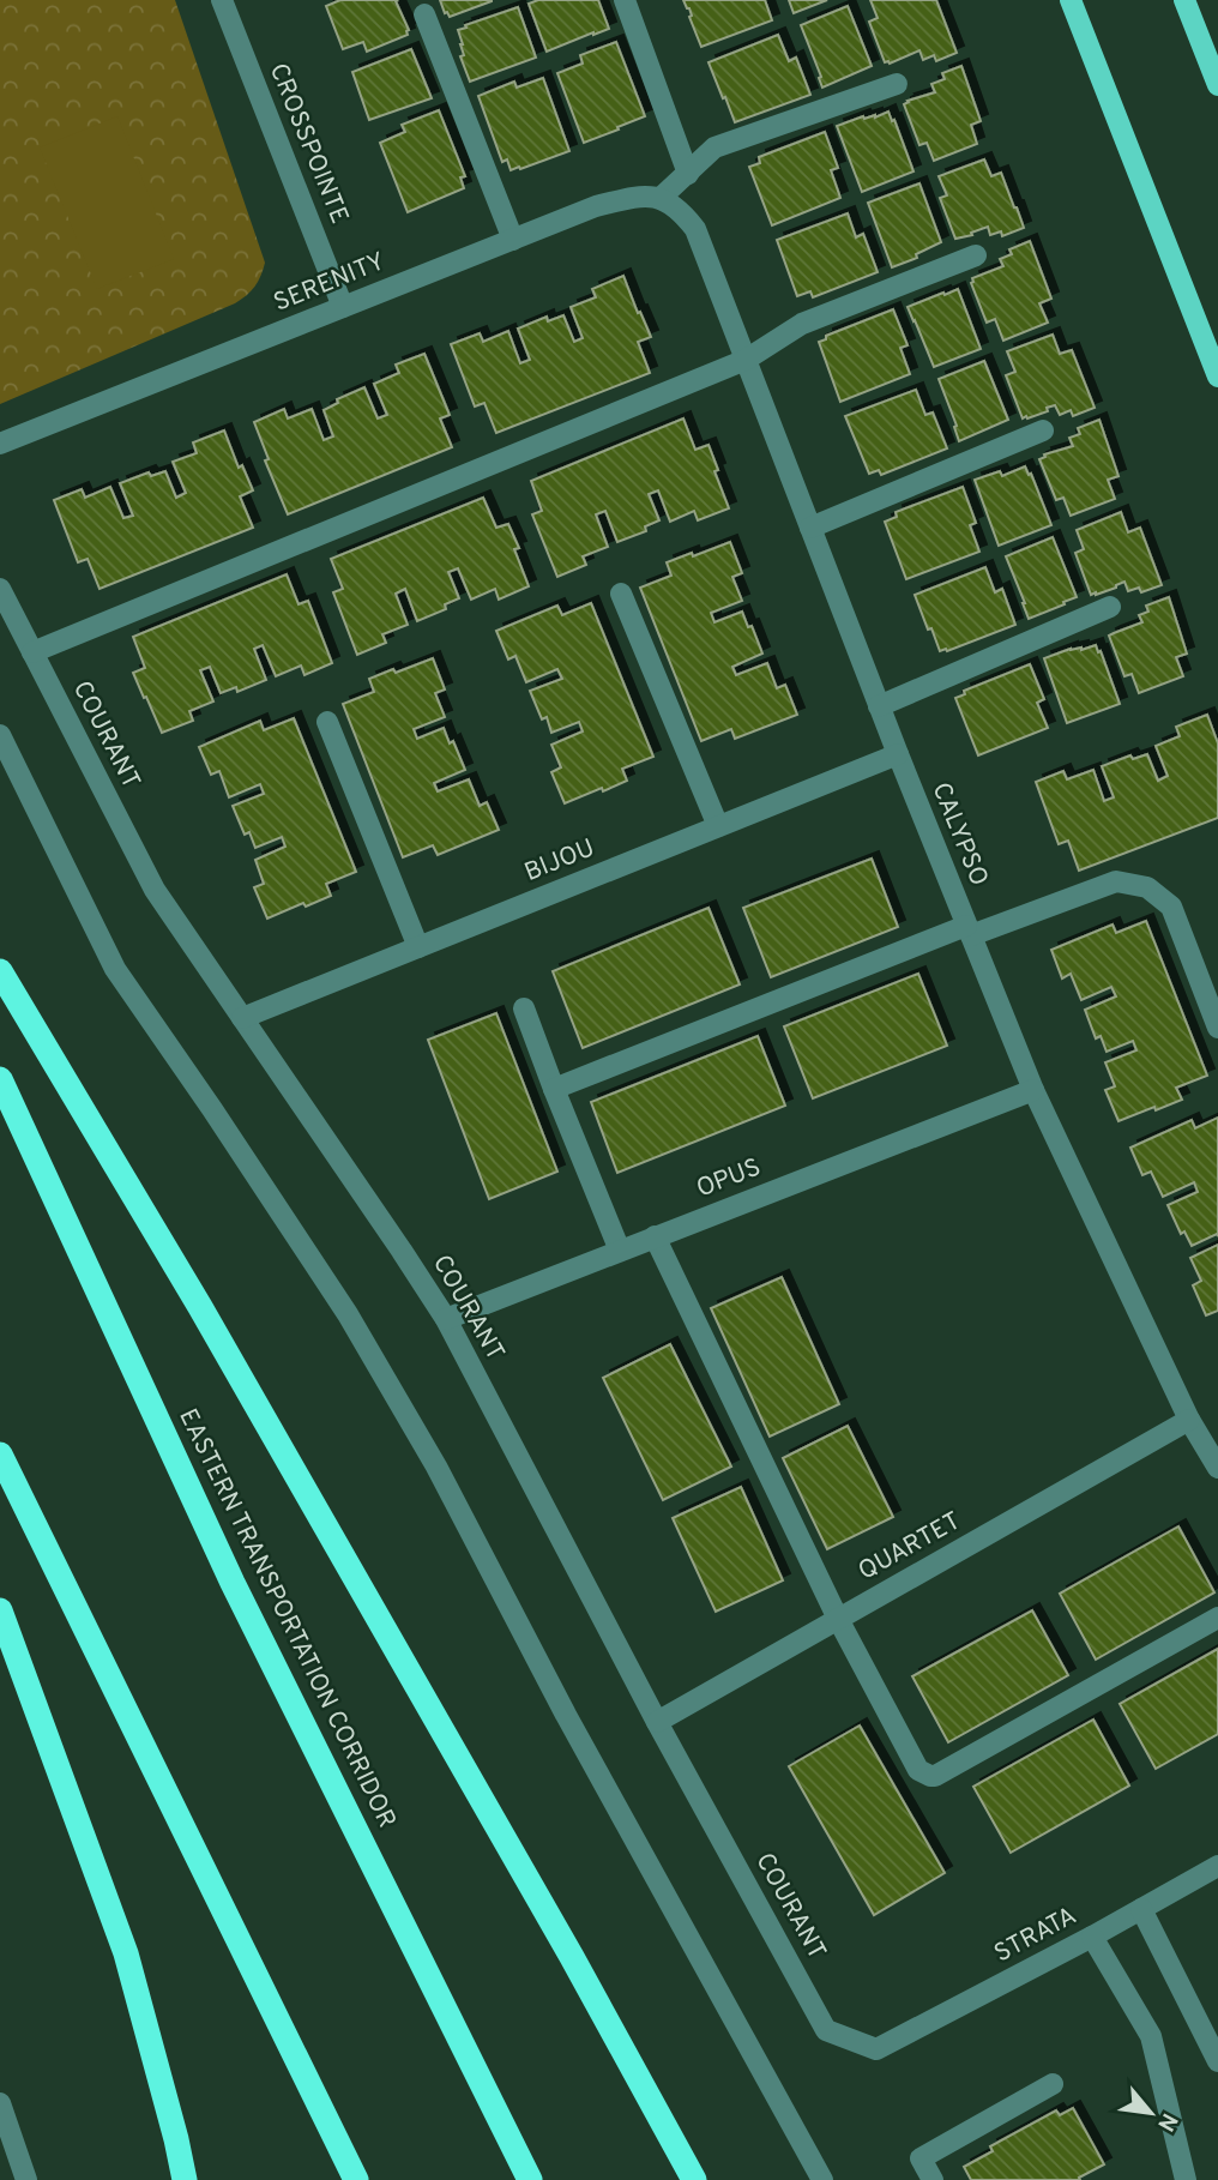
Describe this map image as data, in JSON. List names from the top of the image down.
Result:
{
  "streets": {
    "highway": ["EASTERN TRANSPORTATION CORRIDOR"],
    "street": [
      "CROSSPOINTE",
      "SERENITY",
      "COURANT",
      "CALYPSO",
      "BIJOU",
      "OPUS",
      "QUARTET",
      "STRATA"
    ]
  },
  "crossings": [
    ["CROSSPOINTE", "SERENITY"],
    ["SERENITY", "CALYPSO"],
    ["COURANT", "BIJOU"],
    ["COURANT", "OPUS"],
    ["COURANT", "QUARTET"],
    ["COURANT", "STRATA"],
    ["CALYPSO", "BIJOU"],
    ["CALYPSO", "OPUS"],
    ["CALYPSO", "QUARTET"]
  ],
  "north": "bottom right"
}
